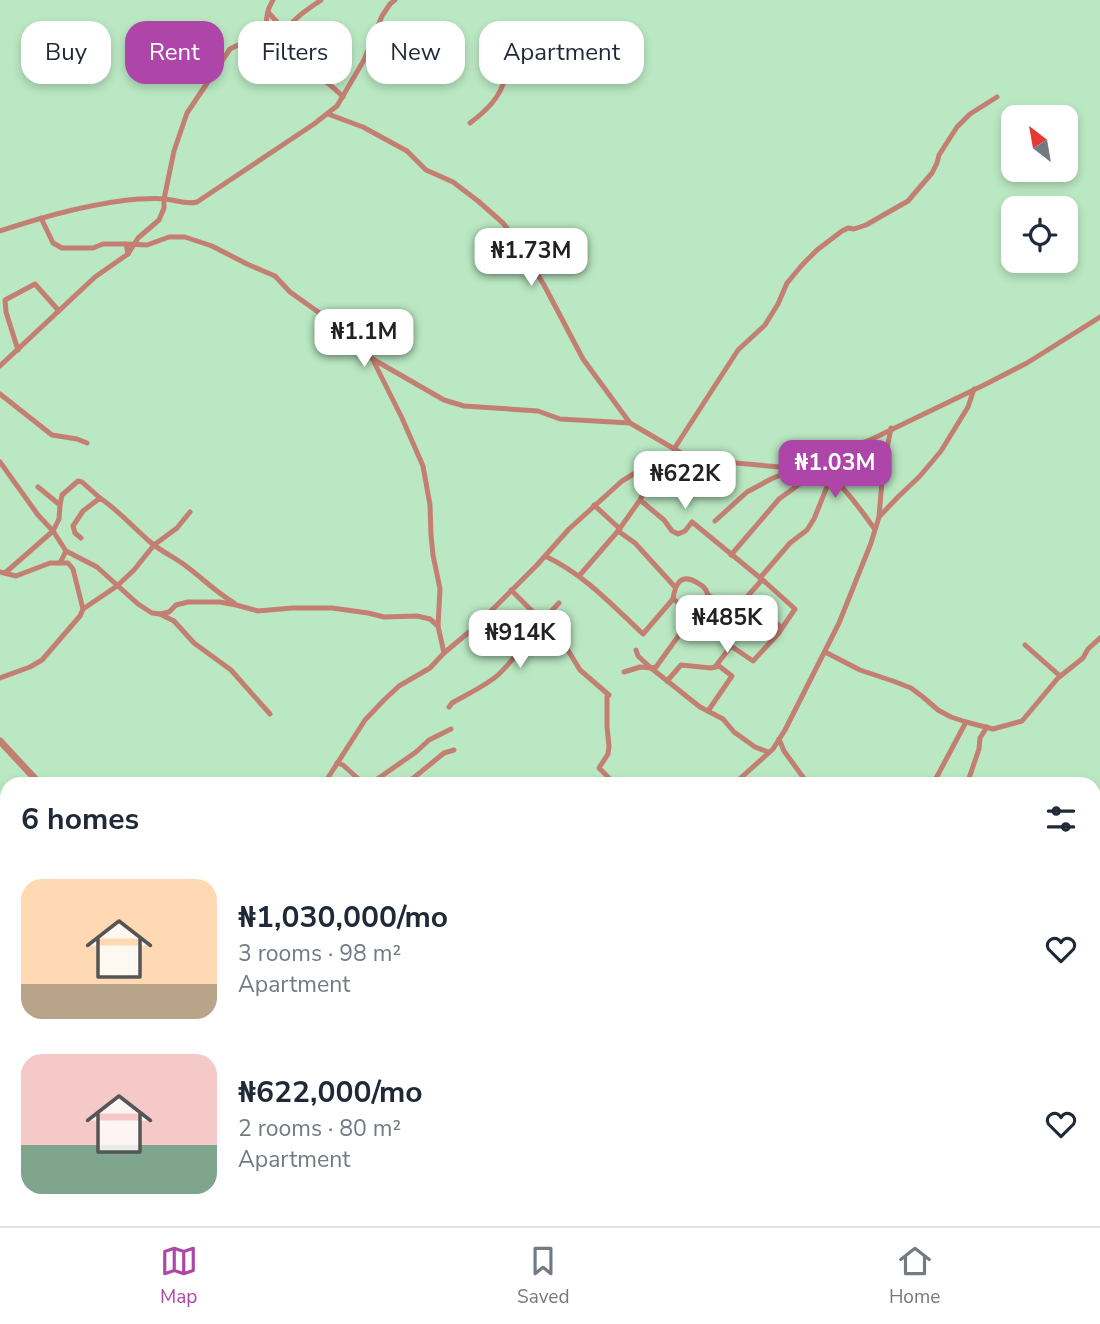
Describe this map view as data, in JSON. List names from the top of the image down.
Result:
{
  "north": "top left",
  "page": {
    "chip": [
      "Buy",
      "Rent",
      "Filters",
      "New",
      "Apartment"
    ],
    "price": [
      "₦1.73M",
      "₦1.1M",
      "₦1.03M",
      "₦622K",
      "₦485K",
      "₦914K"
    ],
    "heading": "6 homes",
    "list": [
      {
        "name": "₦1,030,000/mo",
        "note": "3 rooms · 98 m² · Apartment"
      },
      {
        "name": "₦622,000/mo",
        "note": "2 rooms · 80 m² · Apartment"
      }
    ],
    "tabs": ["Map", "Saved", "Home"]
  }
}
